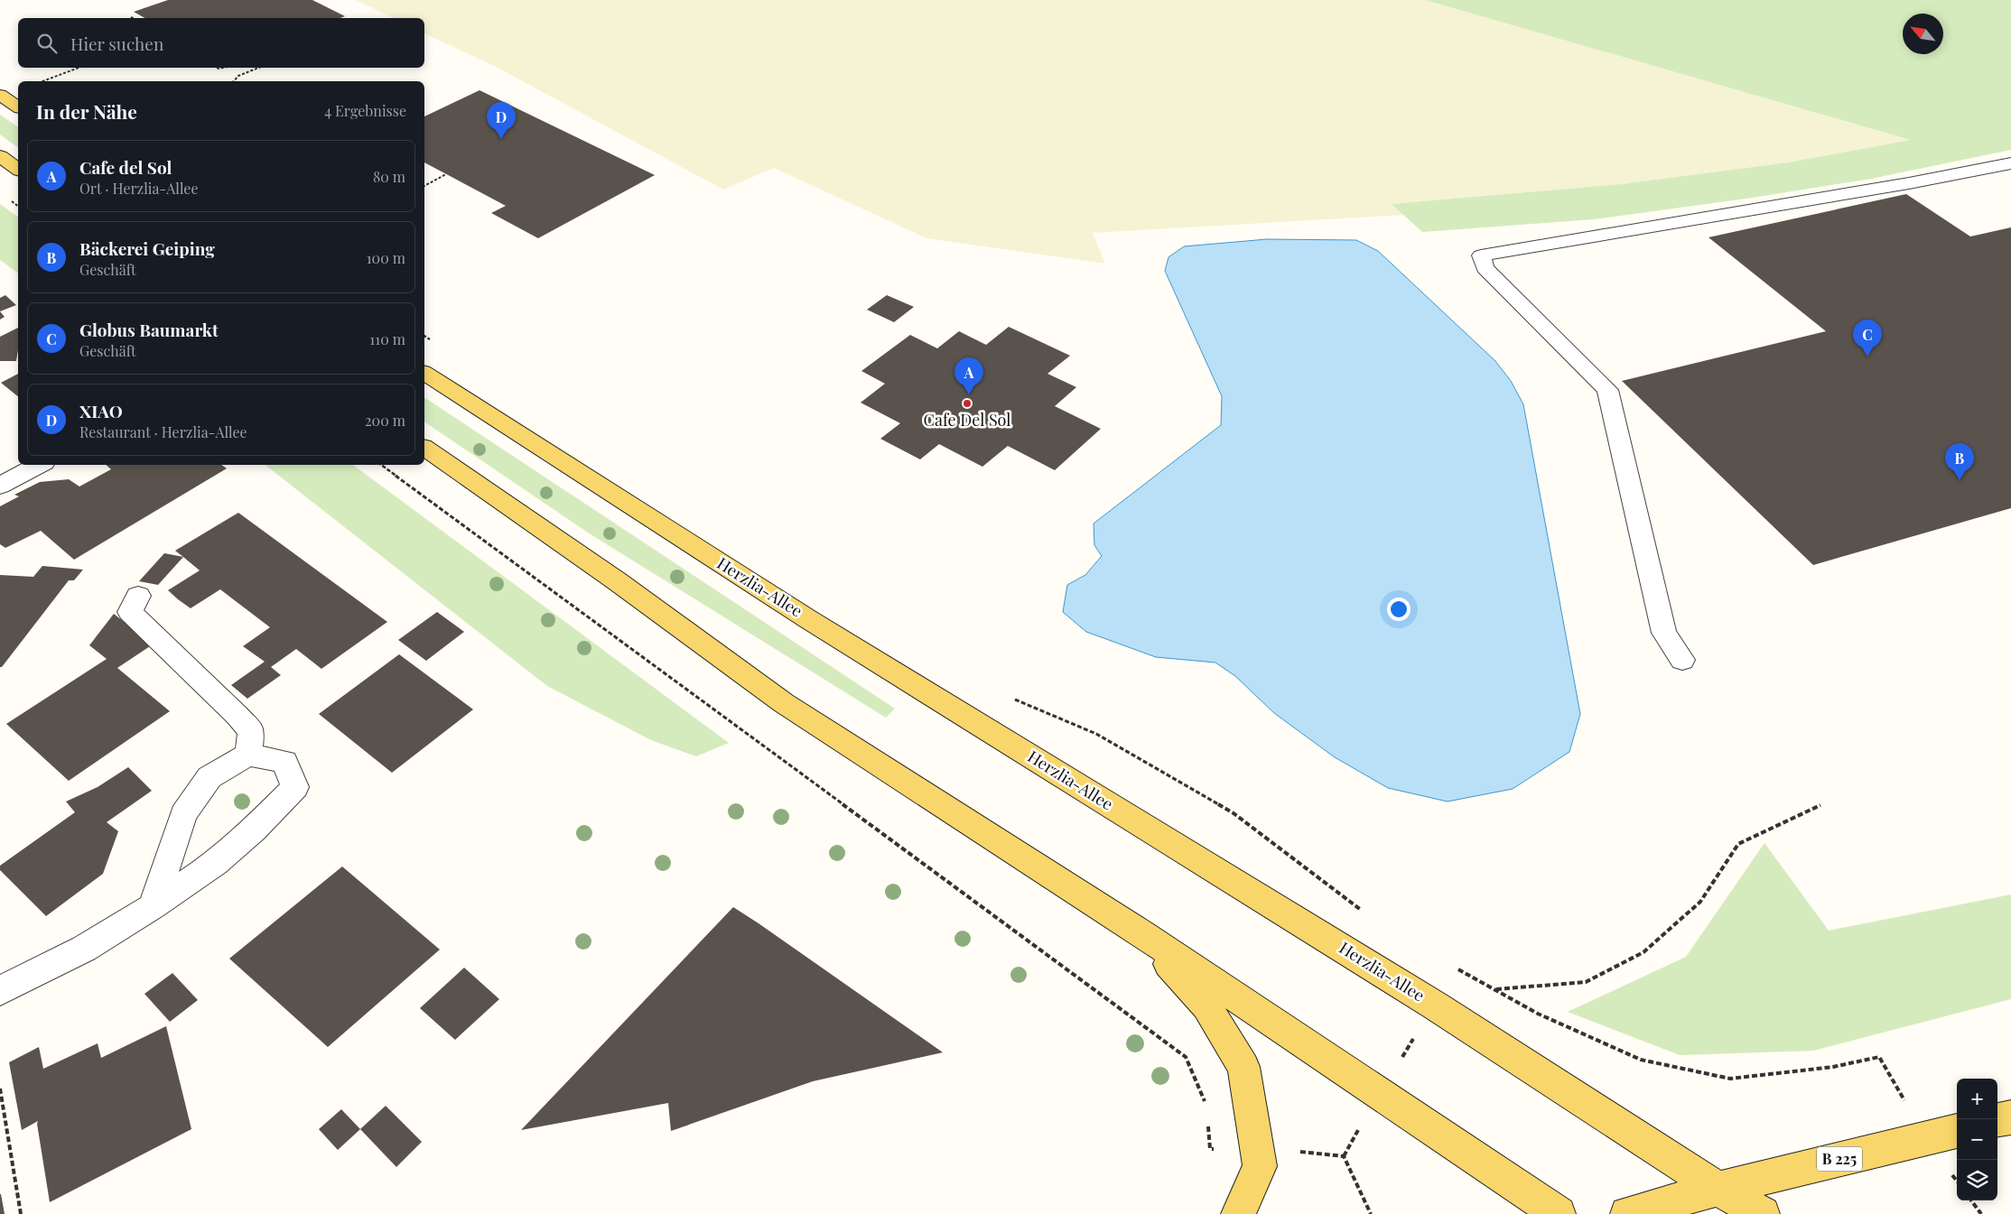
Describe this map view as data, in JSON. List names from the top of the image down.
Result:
{
  "streets": {
    "main road": ["Herzlia-Allee", "B 225"]
  },
  "crossings": [
    ["Herzlia-Allee", "B 225"]
  ],
  "places": ["Cafe Del Sol"],
  "north": "top left",
  "page": {
    "search": "Hier suchen",
    "heading": ["In der Nähe", "4 Ergebnisse"],
    "pins": [
      "D",
      "C",
      "A",
      "B"
    ],
    "list": [
      {
        "mark": "A",
        "name": "Cafe del Sol",
        "note": "Ort · Herzlia-Allee",
        "value": "80 m"
      },
      {
        "mark": "B",
        "name": "Bäckerei Geiping",
        "note": "Geschäft",
        "value": "100 m"
      },
      {
        "mark": "C",
        "name": "Globus Baumarkt",
        "note": "Geschäft",
        "value": "110 m"
      },
      {
        "mark": "D",
        "name": "XIAO",
        "note": "Restaurant · Herzlia-Allee",
        "value": "200 m"
      }
    ],
    "map_buttons": ["+", "−"]
  }
}
